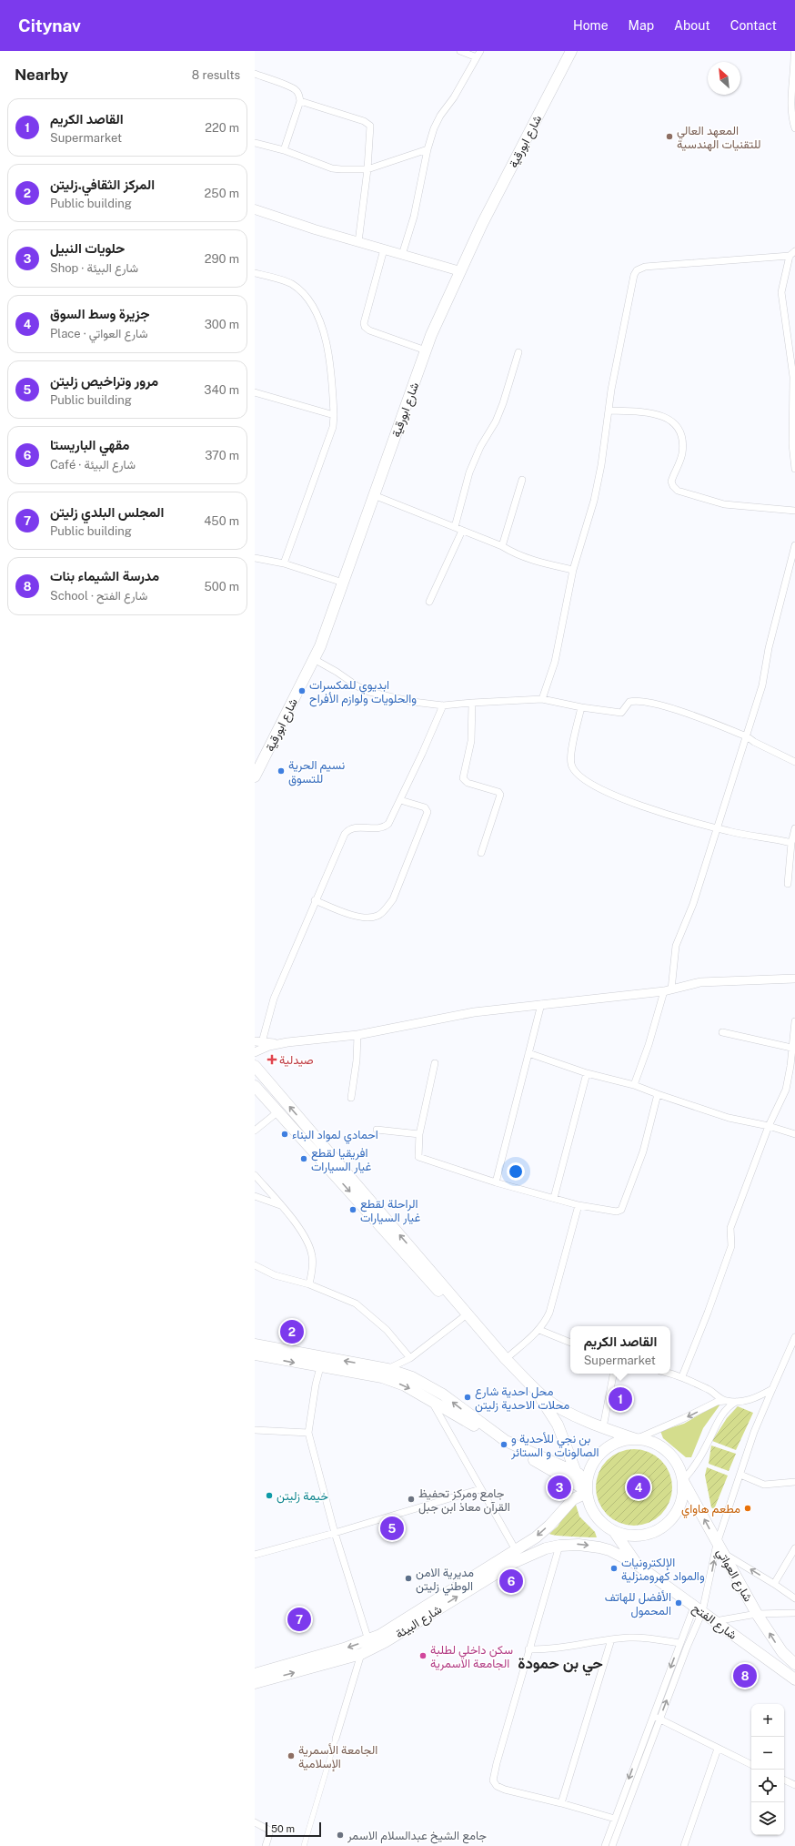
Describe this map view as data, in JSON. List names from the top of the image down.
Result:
{
  "streets": {
    "main road": [
      "شارع ابورقية",
      "شارع العواتي",
      "شارع البيئة",
      "شارع الفتح"
    ]
  },
  "crossings": [
    ["شارع العواتي", "شارع البيئة"],
    ["شارع البيئة", "شارع الفتح"]
  ],
  "districts": ["حي بن حمودة"],
  "places": {
    "other": [
      "المعهد العالي للتقنيات الهندسية",
      "ابديوي للمكسرات والحلويات ولوازم الأفراح",
      "نسيم الحرية للتسوق",
      "احمادي لمواد البناء",
      "افريقيا لقطع غيار السيارات",
      "الراحلة لقطع غيار السيارات",
      "محل احدية شارع محلات الاحدية زليتن",
      "بن نجي للأحدية و الصالونات و الستائر",
      "خيمة زليتن",
      "جامع ومركز تحفيظ القرآن معاذ ابن جبل",
      "مطعم هاواي",
      "الإلكترونيات والمواد كهرومنزلية",
      "مديرية الامن الوطني زليتن",
      "الأفضل للهاتف المحمول",
      "سكن داخلي لطلبة الجامعة اﻻسمرية",
      "الجامعة الأسمرية الإسلامية",
      "جامع الشيخ عبدالسلام الاسمر"
    ],
    "health": ["صيدلية"]
  },
  "scale_bar": "50 m",
  "north": "top left",
  "page": {
    "header": "Citynav",
    "nav": [
      "Home",
      "Map",
      "About",
      "Contact"
    ],
    "heading": ["Nearby", "8 results"],
    "list": [
      {
        "mark": "1",
        "name": "القاصد الكريم",
        "note": "Supermarket",
        "value": "220 m"
      },
      {
        "mark": "2",
        "name": "المركز الثقافي.زليتن",
        "note": "Public building",
        "value": "250 m"
      },
      {
        "mark": "3",
        "name": "حلويات النبيل",
        "note": "Shop · شارع البيئة",
        "value": "290 m"
      },
      {
        "mark": "4",
        "name": "جزيرة وسط السوق",
        "note": "Place · شارع العواتي",
        "value": "300 m"
      },
      {
        "mark": "5",
        "name": "مرور وتراخيص زليتن",
        "note": "Public building",
        "value": "340 m"
      },
      {
        "mark": "6",
        "name": "مقهي الباريستا",
        "note": "Café · شارع البيئة",
        "value": "370 m"
      },
      {
        "mark": "7",
        "name": "المجلس البلدي زليتن",
        "note": "Public building",
        "value": "450 m"
      },
      {
        "mark": "8",
        "name": "مدرسة الشيماء بنات",
        "note": "School · شارع الفتح",
        "value": "500 m"
      }
    ],
    "pins": [
      "2",
      "1",
      "3",
      "4",
      "5",
      "6",
      "7",
      "8"
    ],
    "popup": ["القاصد الكريم", "Supermarket"],
    "map_buttons": ["+", "−"],
    "scale": "50 m"
  }
}
